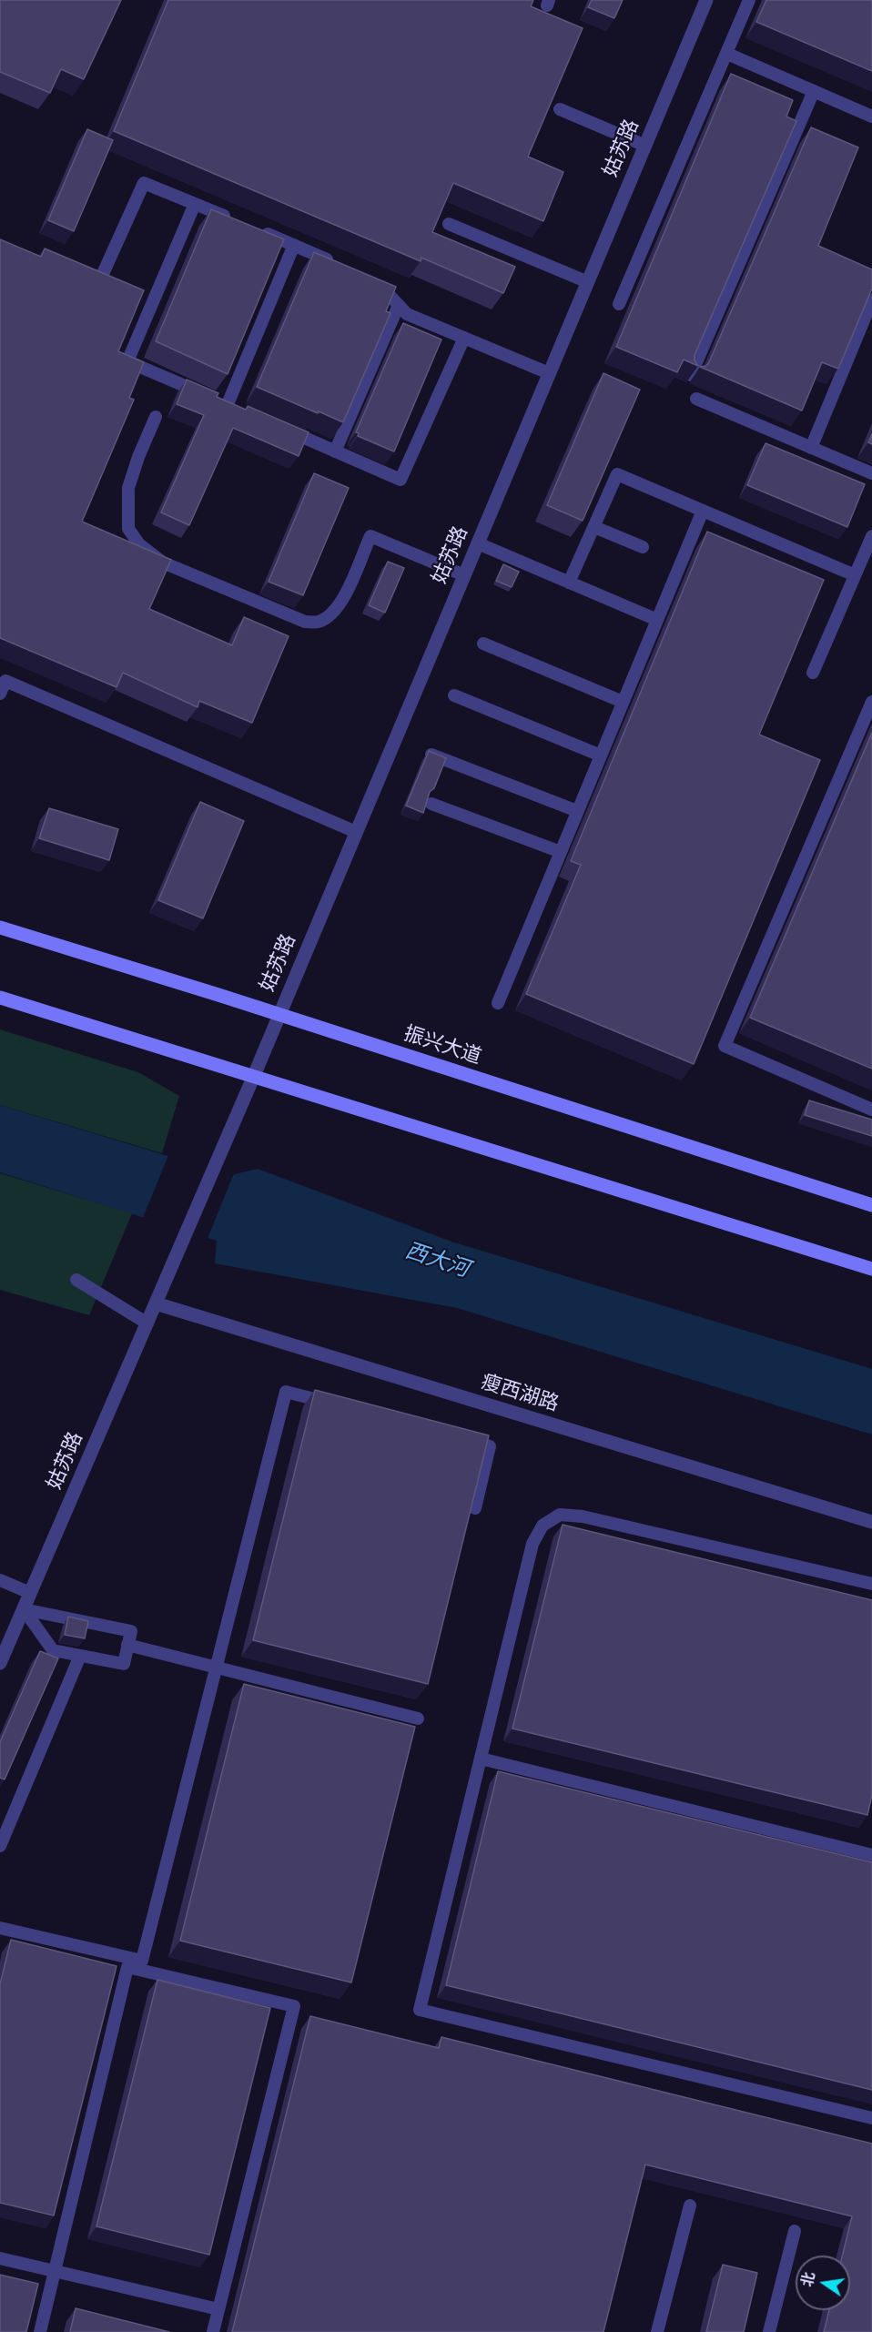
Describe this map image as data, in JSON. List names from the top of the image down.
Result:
{
  "streets": {
    "main road": ["振兴大道"],
    "street": ["姑苏路", "瘦西湖路"]
  },
  "crossings": [
    ["姑苏路", "振兴大道"],
    ["姑苏路", "瘦西湖路"]
  ],
  "water": ["西大河"],
  "north": "left"
}
